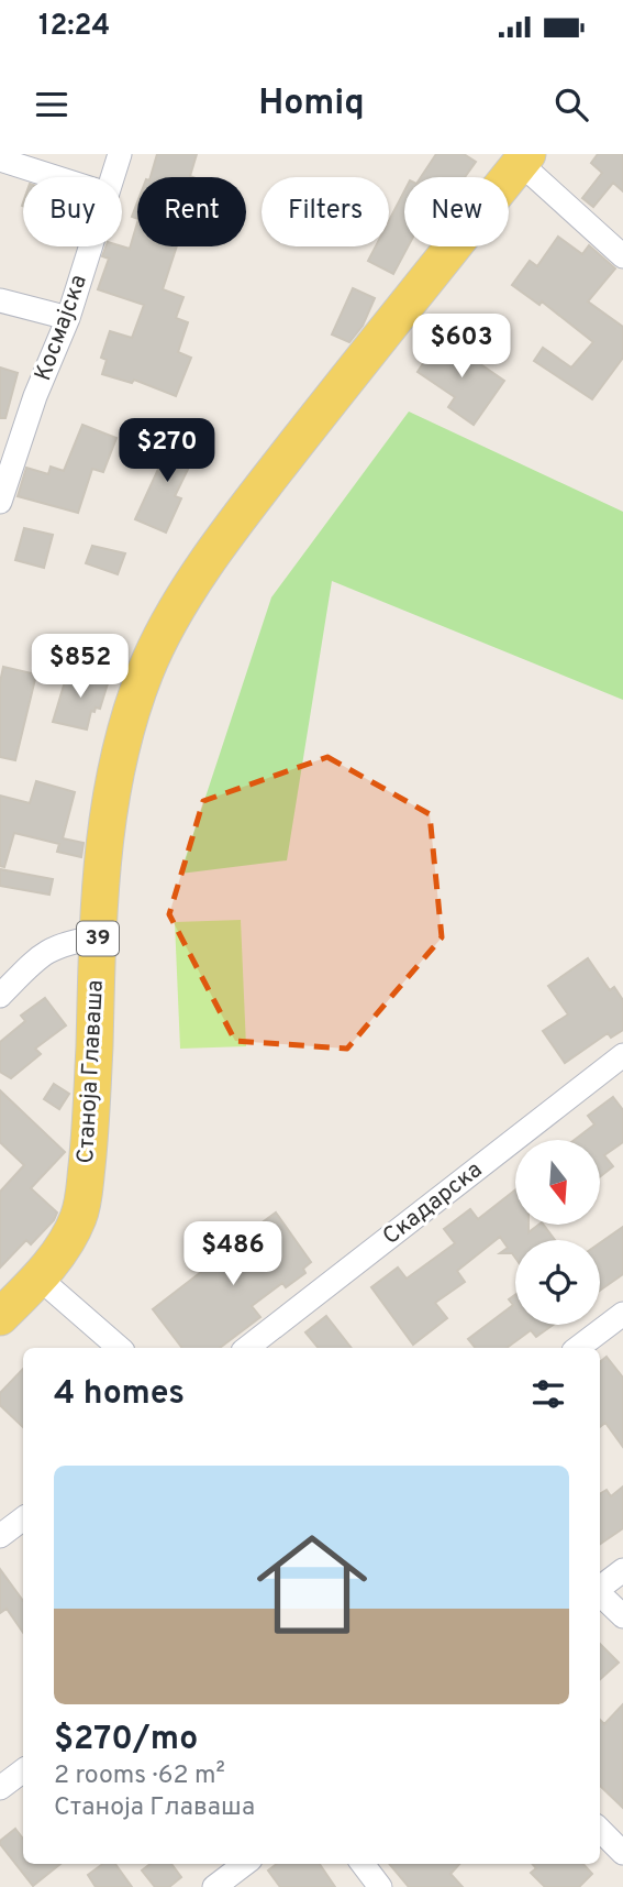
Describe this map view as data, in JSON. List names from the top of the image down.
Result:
{
  "streets": {
    "main road": ["39", "Станоја Главаша"],
    "street": ["Космајска", "Скадарска"]
  },
  "north": "bottom",
  "page": {
    "status": "12:24",
    "header": "Homiq",
    "chip": [
      "Buy",
      "Rent",
      "Filters",
      "New"
    ],
    "price": [
      "$603",
      "$270",
      "$852",
      "$486"
    ],
    "heading": "4 homes",
    "list": [
      {
        "name": "$270/mo",
        "note": "2 rooms · 62 m² · Станоја Главаша"
      }
    ]
  }
}
